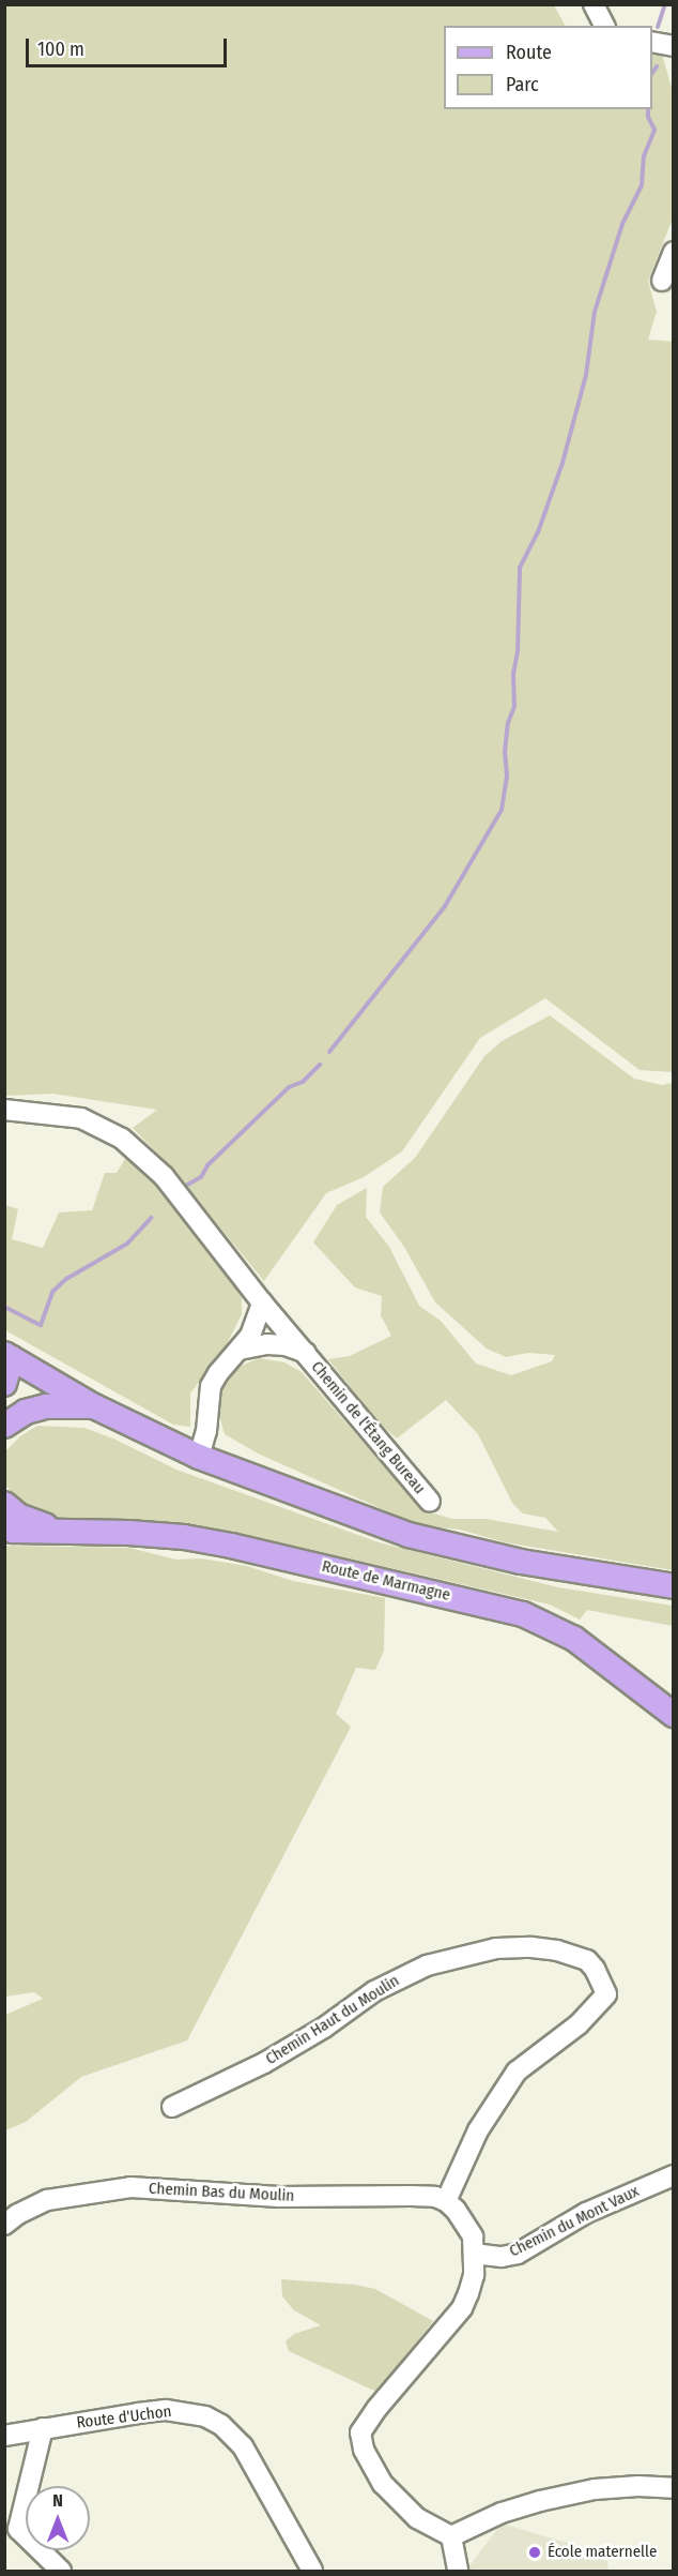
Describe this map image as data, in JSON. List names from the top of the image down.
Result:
{
  "streets": {
    "main road": ["Route de Marmagne"],
    "street": [
      "Chemin de l'Étang Bureau",
      "Chemin Haut du Moulin",
      "Chemin Bas du Moulin",
      "Chemin du Mont Vaux",
      "Route d'Uchon"
    ]
  },
  "crossings": [
    ["Chemin Haut du Moulin", "Chemin Bas du Moulin"]
  ],
  "places": ["École maternelle"],
  "legend": ["Route", "Parc"],
  "scale_bar": "100 m",
  "north": "top"
}
